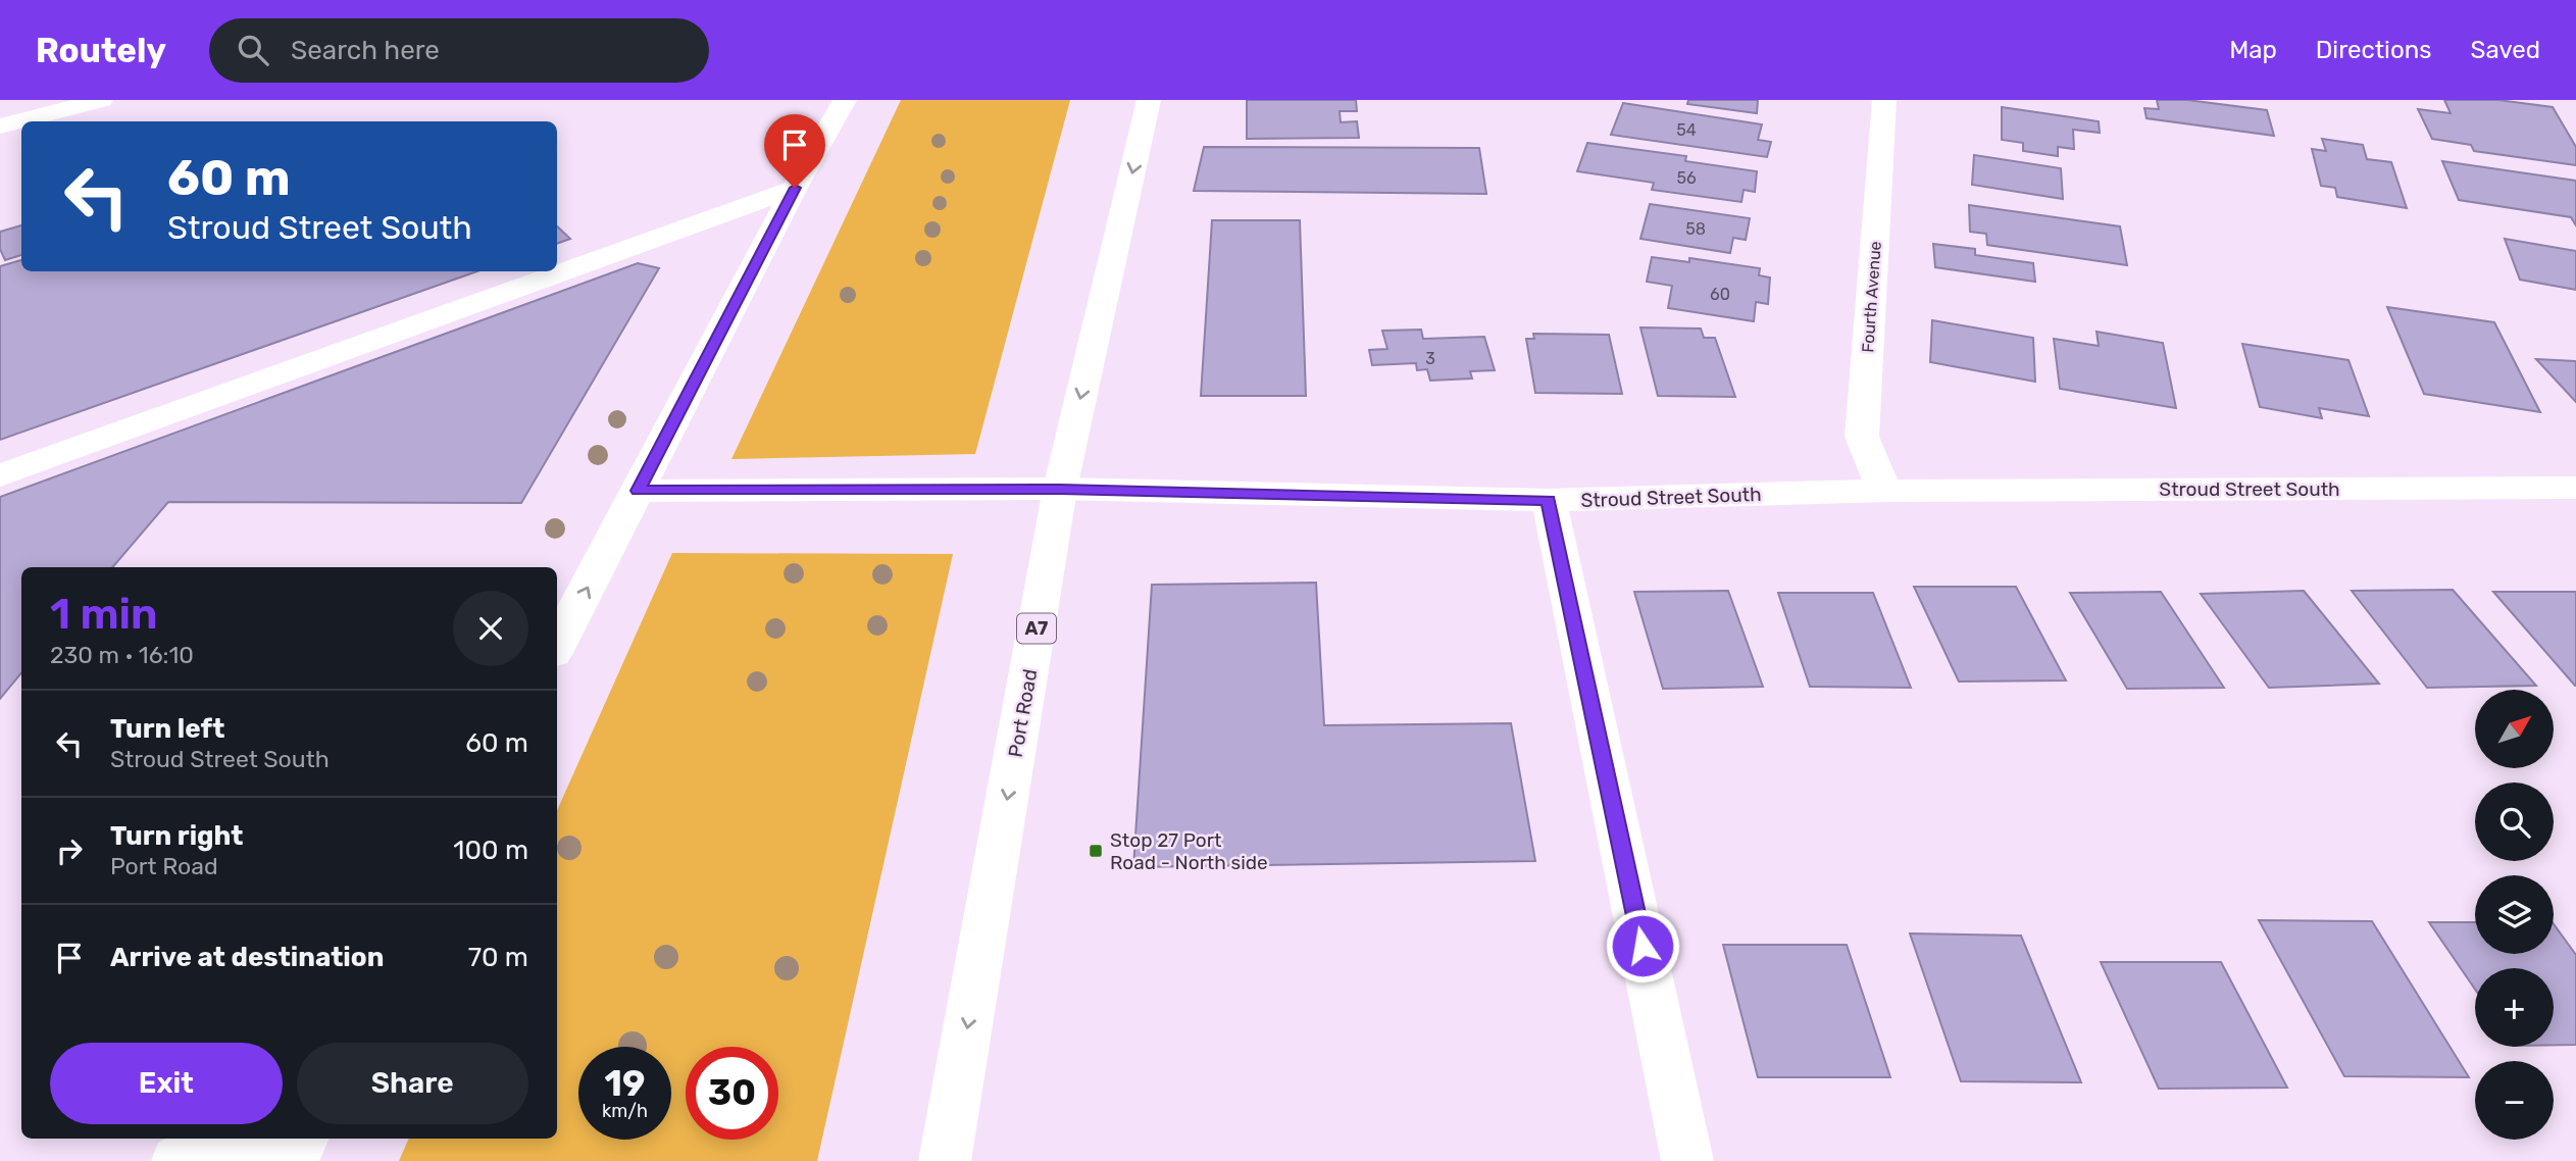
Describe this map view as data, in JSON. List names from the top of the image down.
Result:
{
  "streets": {
    "main road": [
      "Fourth Avenue",
      "Stroud Street South",
      "A7",
      "Port Road"
    ]
  },
  "crossings": [
    ["Fourth Avenue", "Stroud Street South"],
    ["Stroud Street South", "Port Road"]
  ],
  "one_way": ["Port Road"],
  "places": {
    "transit": ["Stop 27 Port Road - North side"]
  },
  "house_numbers": [
    "54",
    "56",
    "58",
    "60",
    "3"
  ],
  "north": "top right",
  "page": {
    "header": "Routely",
    "search": "Search here",
    "nav": ["Map", "Directions", "Saved"],
    "turn": ["60 m", "Stroud Street South"],
    "heading": ["1 min", "230 m · 16:10"],
    "list": [
      {
        "name": "Turn left",
        "note": "Stroud Street South",
        "value": "60 m"
      },
      {
        "name": "Turn right",
        "note": "Port Road",
        "value": "100 m"
      },
      {
        "name": "Arrive at destination",
        "value": "70 m"
      }
    ],
    "map_buttons": ["+", "−"],
    "buttons": ["Exit", "Share"],
    "speed": "19 km/h",
    "limit": "30"
  }
}
